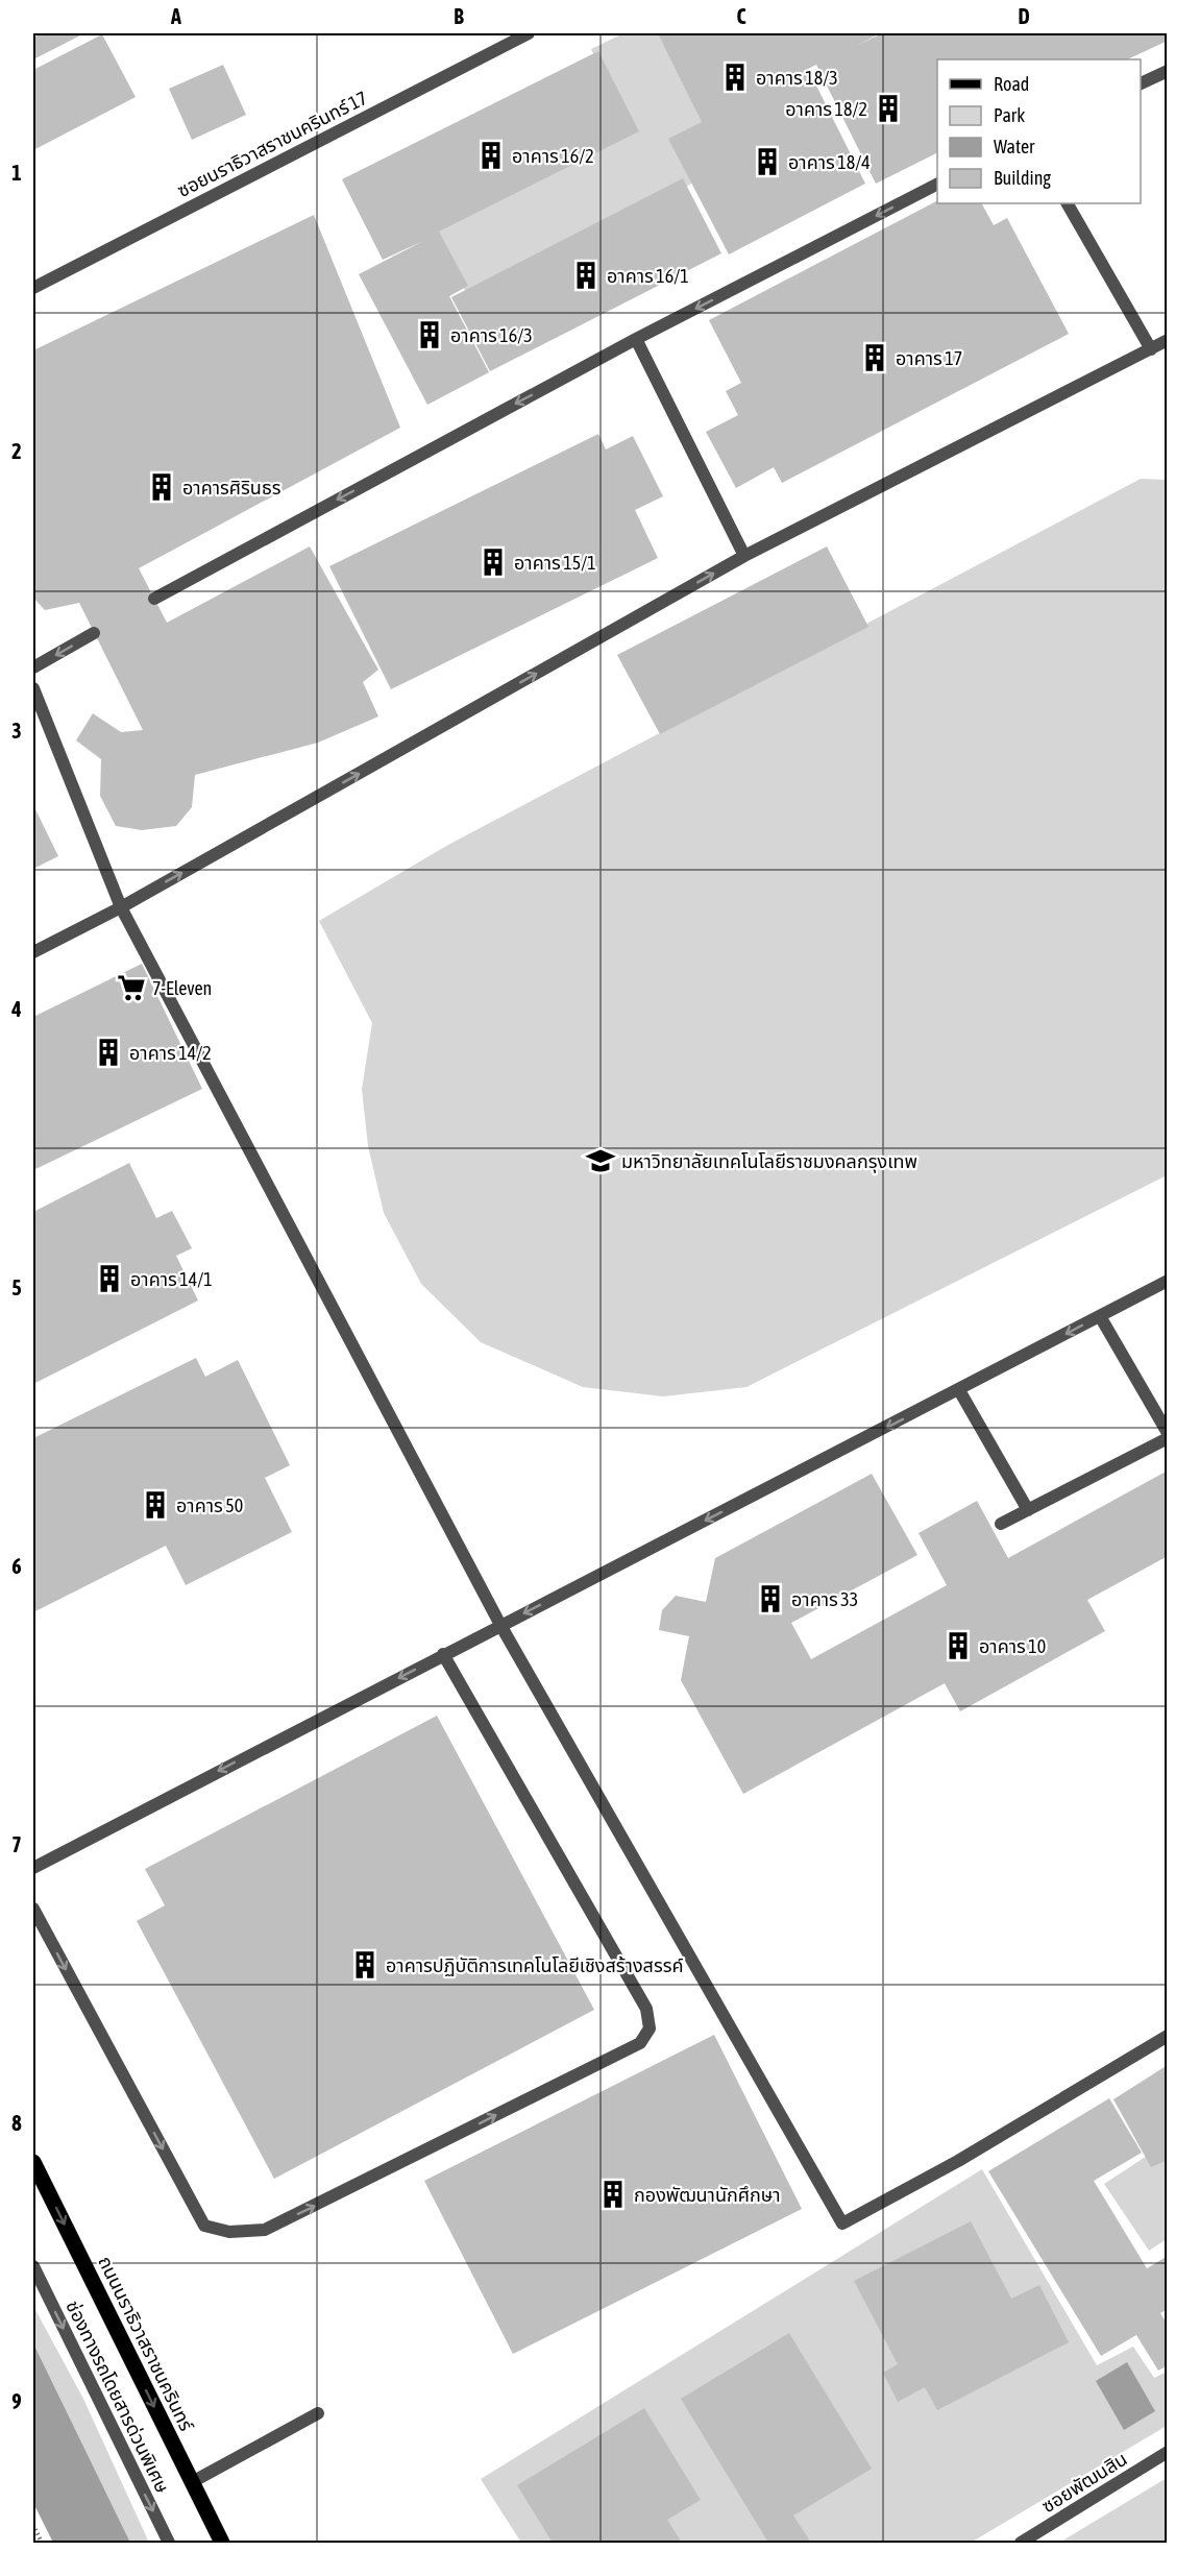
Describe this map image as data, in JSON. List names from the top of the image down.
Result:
{
  "streets": {
    "main road": ["ถนนนราธิวาสราชนครินทร์"],
    "street": ["ซอยนราธิวาสราชนครินทร์ 17", "ช่องทางรถโดยสารด่วนพิเศษ", "ซอยพัฒนสิน"]
  },
  "one_way": ["ถนนนราธิวาสราชนครินทร์", "ช่องทางรถโดยสารด่วนพิเศษ"],
  "places": {
    "building": [
      "อาคาร 18/3",
      "อาคาร 18/2",
      "อาคาร 16/2",
      "อาคาร 18/4",
      "อาคาร 16/1",
      "อาคาร 16/3",
      "อาคาร 17",
      "อาคารศิรินธร",
      "อาคาร 15/1",
      "อาคาร 14/2",
      "อาคาร 14/1",
      "อาคาร 50",
      "อาคาร 33",
      "อาคาร 10",
      "อาคารปฏิบัติการเทคโนโลยีเชิงสร้างสรรค์",
      "กองพัฒนานักศึกษา"
    ],
    "supermarket": ["7-Eleven"],
    "school or university": ["มหาวิทยาลัยเทคโนโลยีราชมงคลกรุงเทพ"]
  },
  "legend": [
    "Road",
    "Park",
    "Water",
    "Building"
  ],
  "grid": {
    "columns": [
      "A",
      "B",
      "C",
      "D"
    ],
    "rows": [
      "1",
      "2",
      "3",
      "4",
      "5",
      "6",
      "7",
      "8",
      "9"
    ]
  }
}
